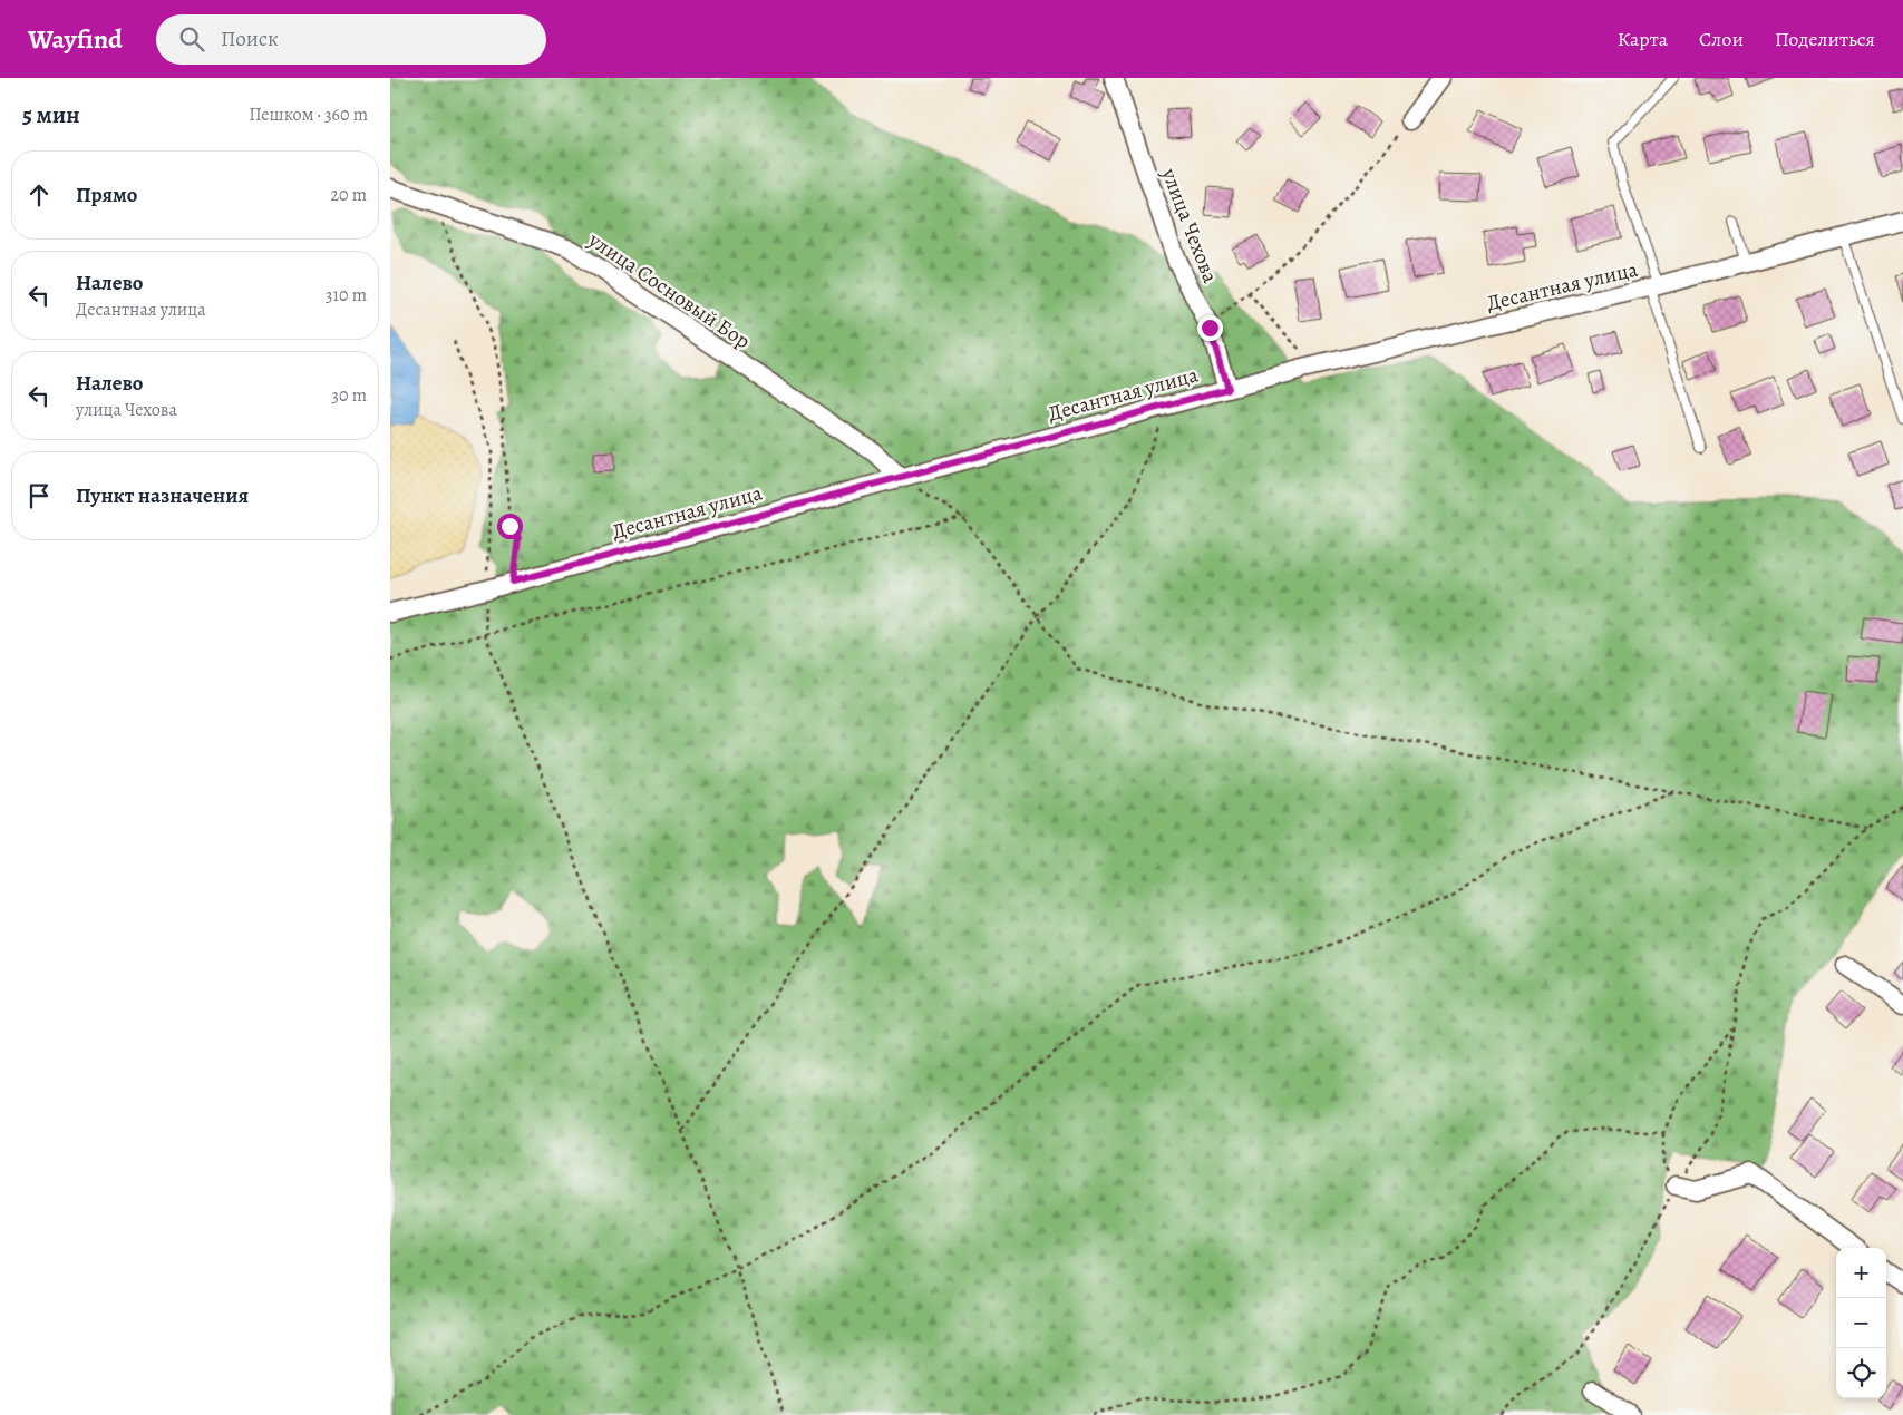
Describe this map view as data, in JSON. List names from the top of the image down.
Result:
{
  "streets": {
    "street": ["улица Чехова", "Десантная улица", "улица Сосновый Бор"]
  },
  "crossings": [
    ["улица Чехова", "Десантная улица"],
    ["Десантная улица", "улица Сосновый Бор"]
  ],
  "page": {
    "header": "Wayfind",
    "search": "Поиск",
    "nav": ["Карта", "Слои", "Поделиться"],
    "heading": ["5 мин", "Пешком · 360 m"],
    "list": [
      ["Прямо", "20 m"],
      ["Налево", "Десантная улица", "310 m"],
      ["Налево", "улица Чехова", "30 m"],
      "Пункт назначения"
    ],
    "map_buttons": ["+", "−"]
  }
}
